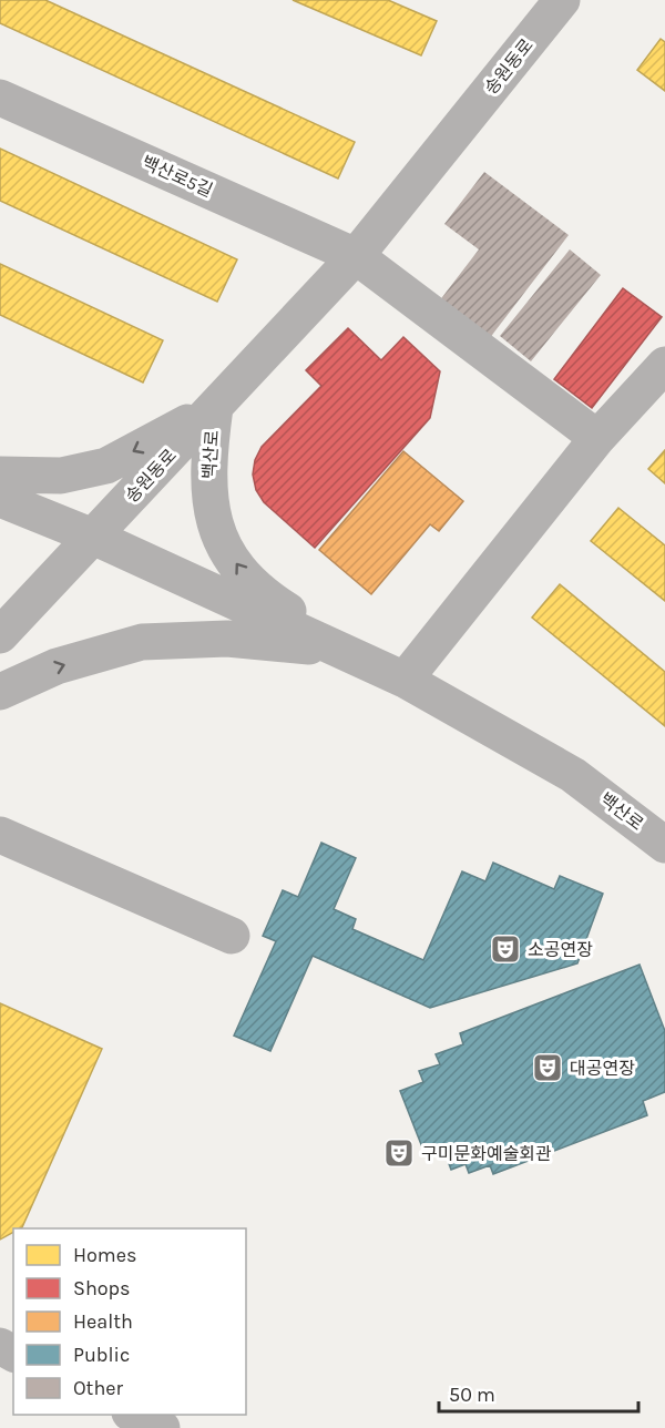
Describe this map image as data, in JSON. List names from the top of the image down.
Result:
{
  "streets": {
    "street": ["송원동로", "백산로5길", "백산로"]
  },
  "crossings": [
    ["송원동로", "백산로5길"],
    ["송원동로", "백산로"]
  ],
  "places": {
    "theatre": ["소공연장", "대공연장", "구미문화예술회관"]
  },
  "legend": [
    "Homes",
    "Shops",
    "Health",
    "Public",
    "Other"
  ],
  "scale_bar": "50 m"
}
